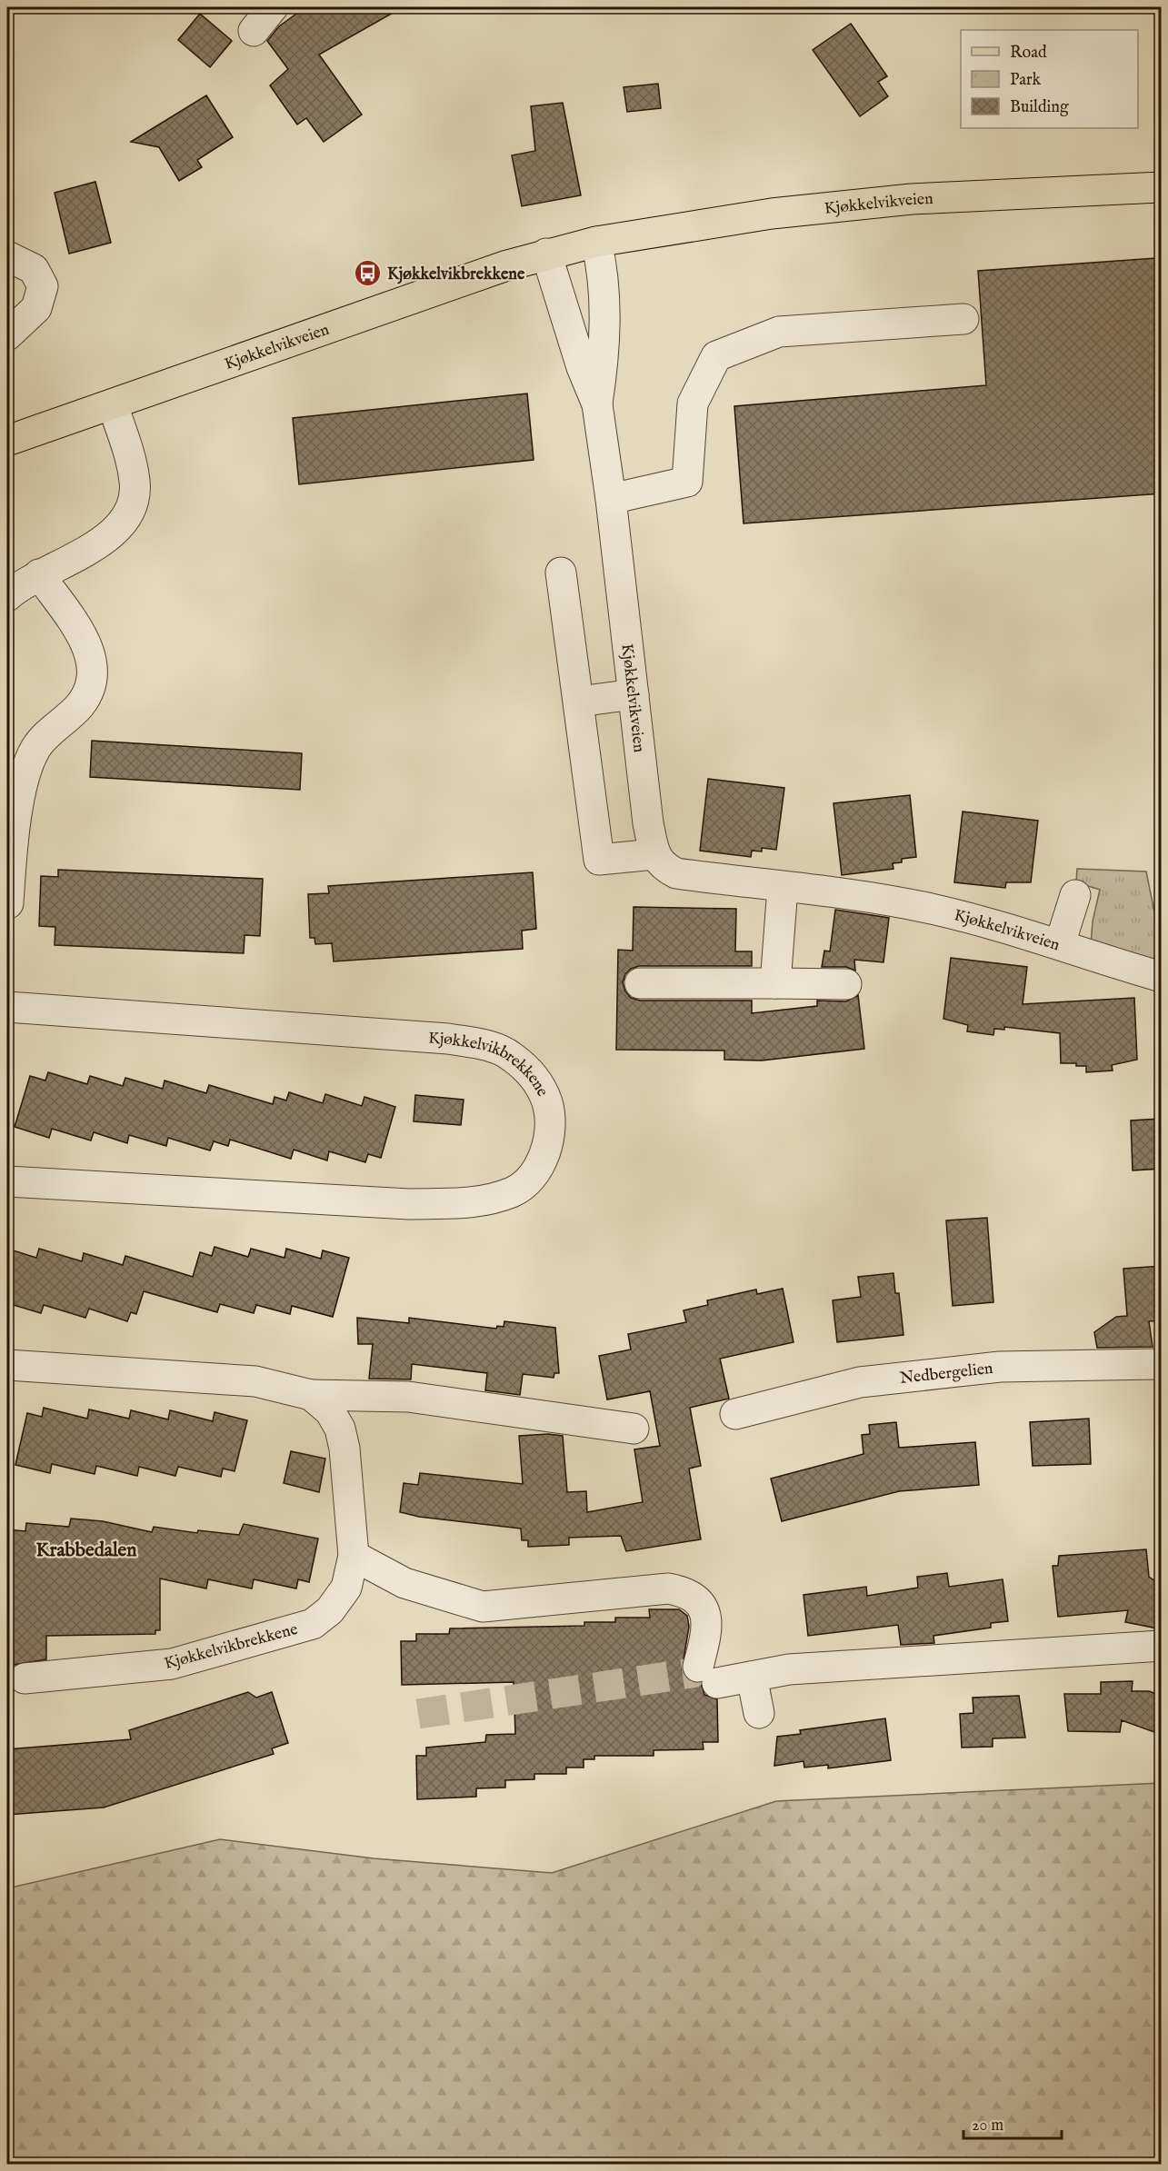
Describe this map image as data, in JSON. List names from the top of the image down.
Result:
{
  "streets": {
    "main road": ["Kjøkkelvikveien"],
    "street": ["Kjøkkelvikbrekkene", "Nedbergelien"]
  },
  "districts": ["Krabbedalen"],
  "places": {
    "bus stop": ["Kjøkkelvikbrekkene"]
  },
  "legend": ["Road", "Park", "Building"],
  "scale_bar": "20 m"
}
